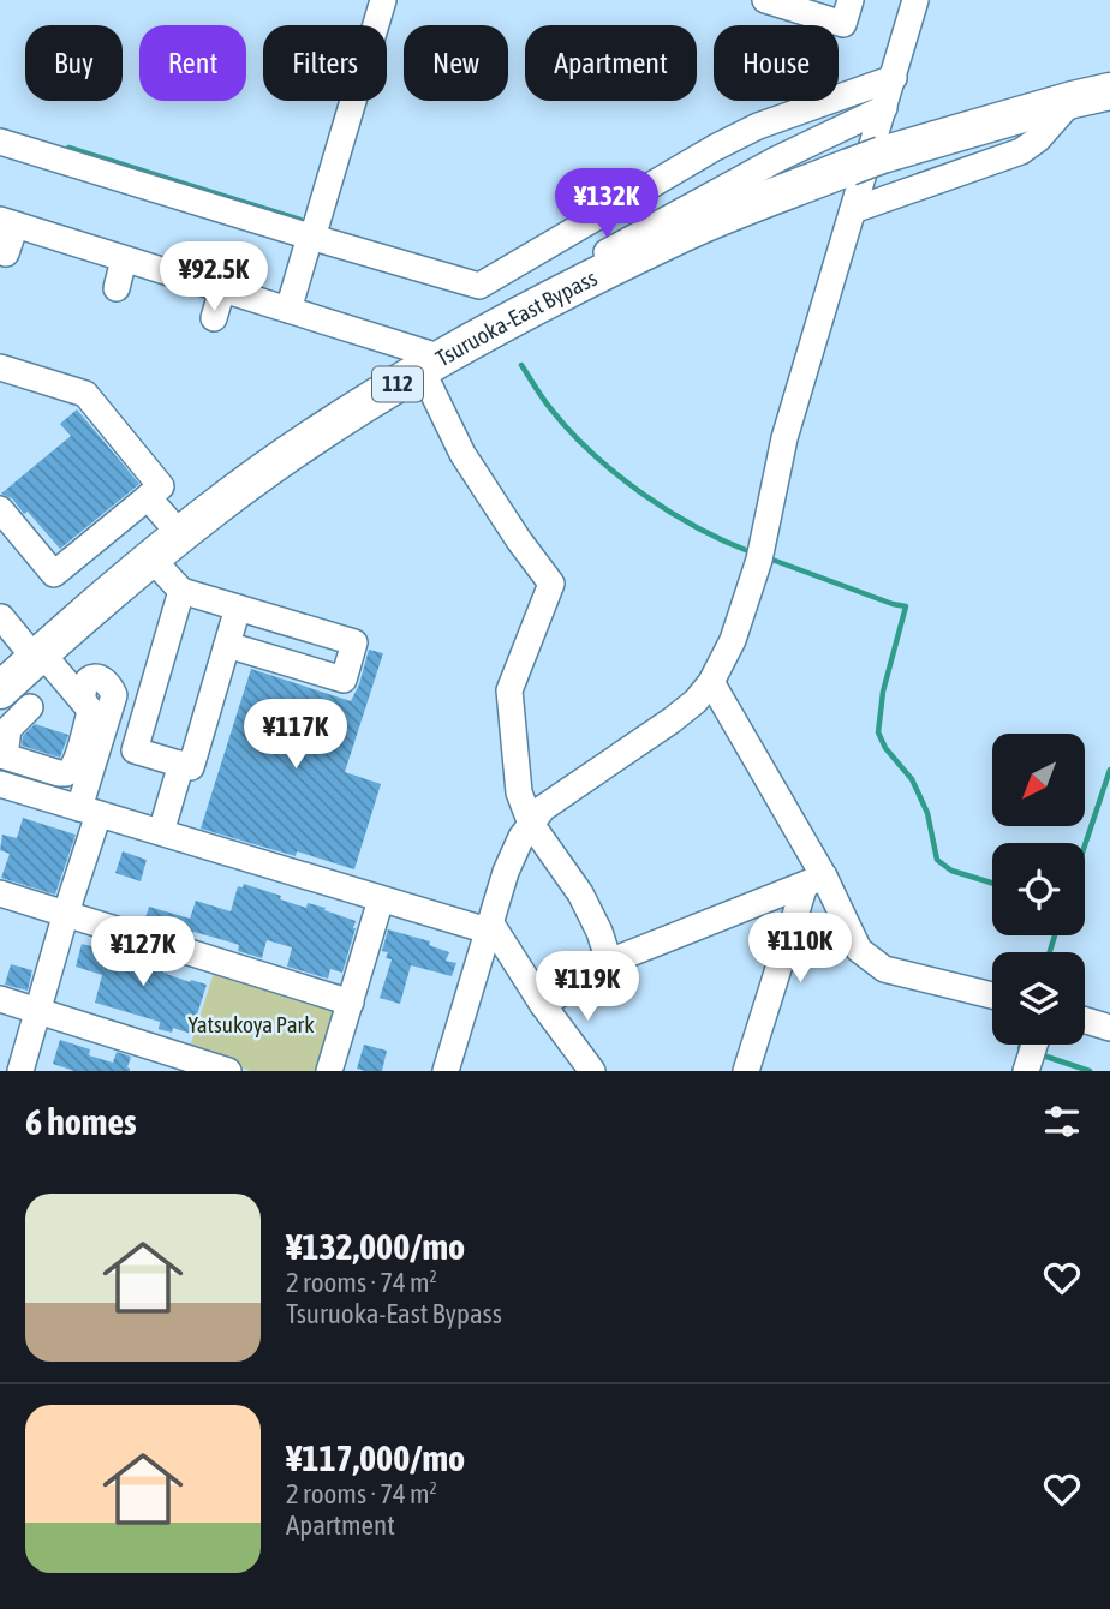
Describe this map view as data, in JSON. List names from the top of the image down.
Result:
{
  "streets": {
    "highway": ["Tsuruoka-East Bypass", "112"]
  },
  "parks": ["Yatsukoya Park"],
  "north": "bottom left",
  "page": {
    "chip": [
      "Buy",
      "Rent",
      "Filters",
      "New",
      "Apartment",
      "House"
    ],
    "price": [
      "¥132K",
      "¥92.5K",
      "¥117K",
      "¥110K",
      "¥127K",
      "¥119K"
    ],
    "heading": "6 homes",
    "list": [
      {
        "name": "¥132,000/mo",
        "note": "2 rooms · 74 m² · Tsuruoka-East Bypass"
      },
      {
        "name": "¥117,000/mo",
        "note": "2 rooms · 74 m² · Apartment"
      }
    ]
  }
}
